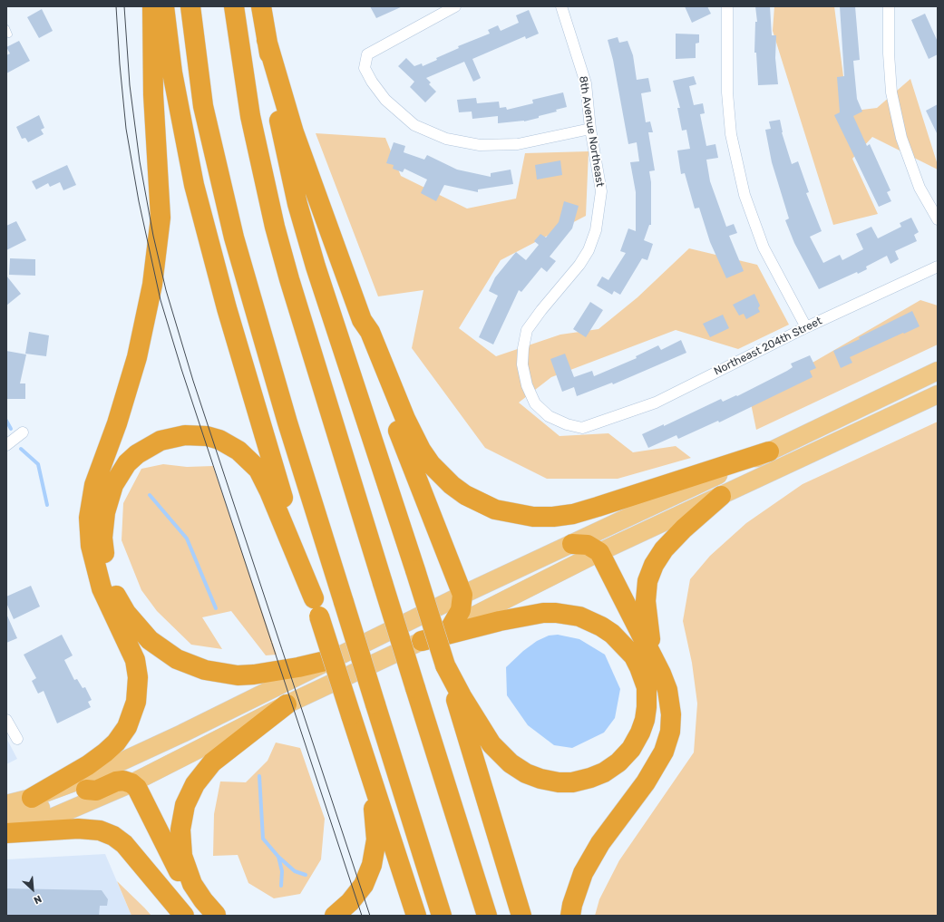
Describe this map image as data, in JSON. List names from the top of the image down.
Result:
{
  "streets": {
    "street": ["8th Avenue Northeast", "Northeast 204th Street"]
  },
  "crossings": [
    ["8th Avenue Northeast", "Northeast 204th Street"]
  ],
  "north": "bottom right"
}
